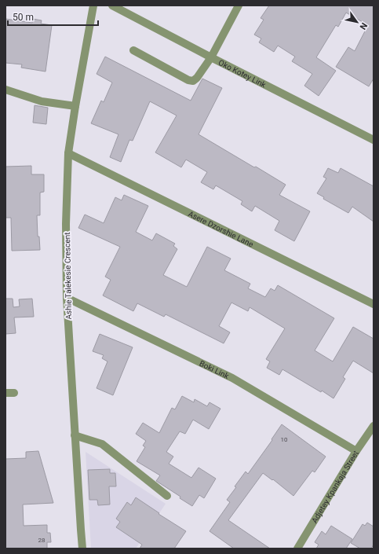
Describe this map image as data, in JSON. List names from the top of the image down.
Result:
{
  "streets": {
    "street": [
      "Oko Kotey Link",
      "Asere Dzorshie Lane",
      "Ashie Talekesie Crescent",
      "Boki Link",
      "Adjetey Kpankaja Street"
    ]
  },
  "crossings": [
    ["Asere Dzorshie Lane", "Ashie Talekesie Crescent"],
    ["Ashie Talekesie Crescent", "Boki Link"],
    ["Boki Link", "Adjetey Kpankaja Street"]
  ],
  "house_numbers": ["10", "28"],
  "scale_bar": "50 m",
  "north": "bottom right"
}
